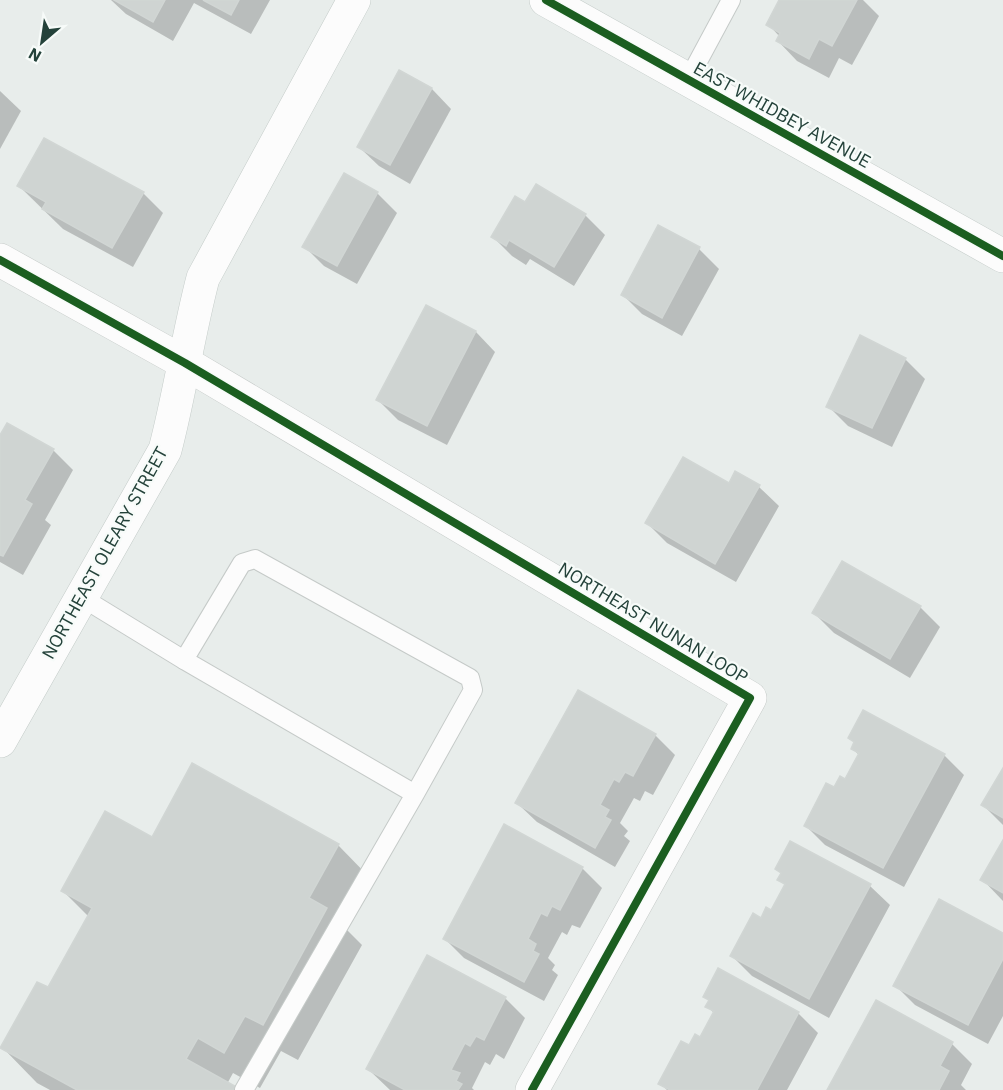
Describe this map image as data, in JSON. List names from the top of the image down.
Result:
{
  "streets": {
    "street": ["EAST WHIDBEY AVENUE", "NORTHEAST OLEARY STREET", "NORTHEAST NUNAN LOOP"]
  },
  "crossings": [
    ["NORTHEAST OLEARY STREET", "NORTHEAST NUNAN LOOP"]
  ],
  "north": "bottom left"
}
